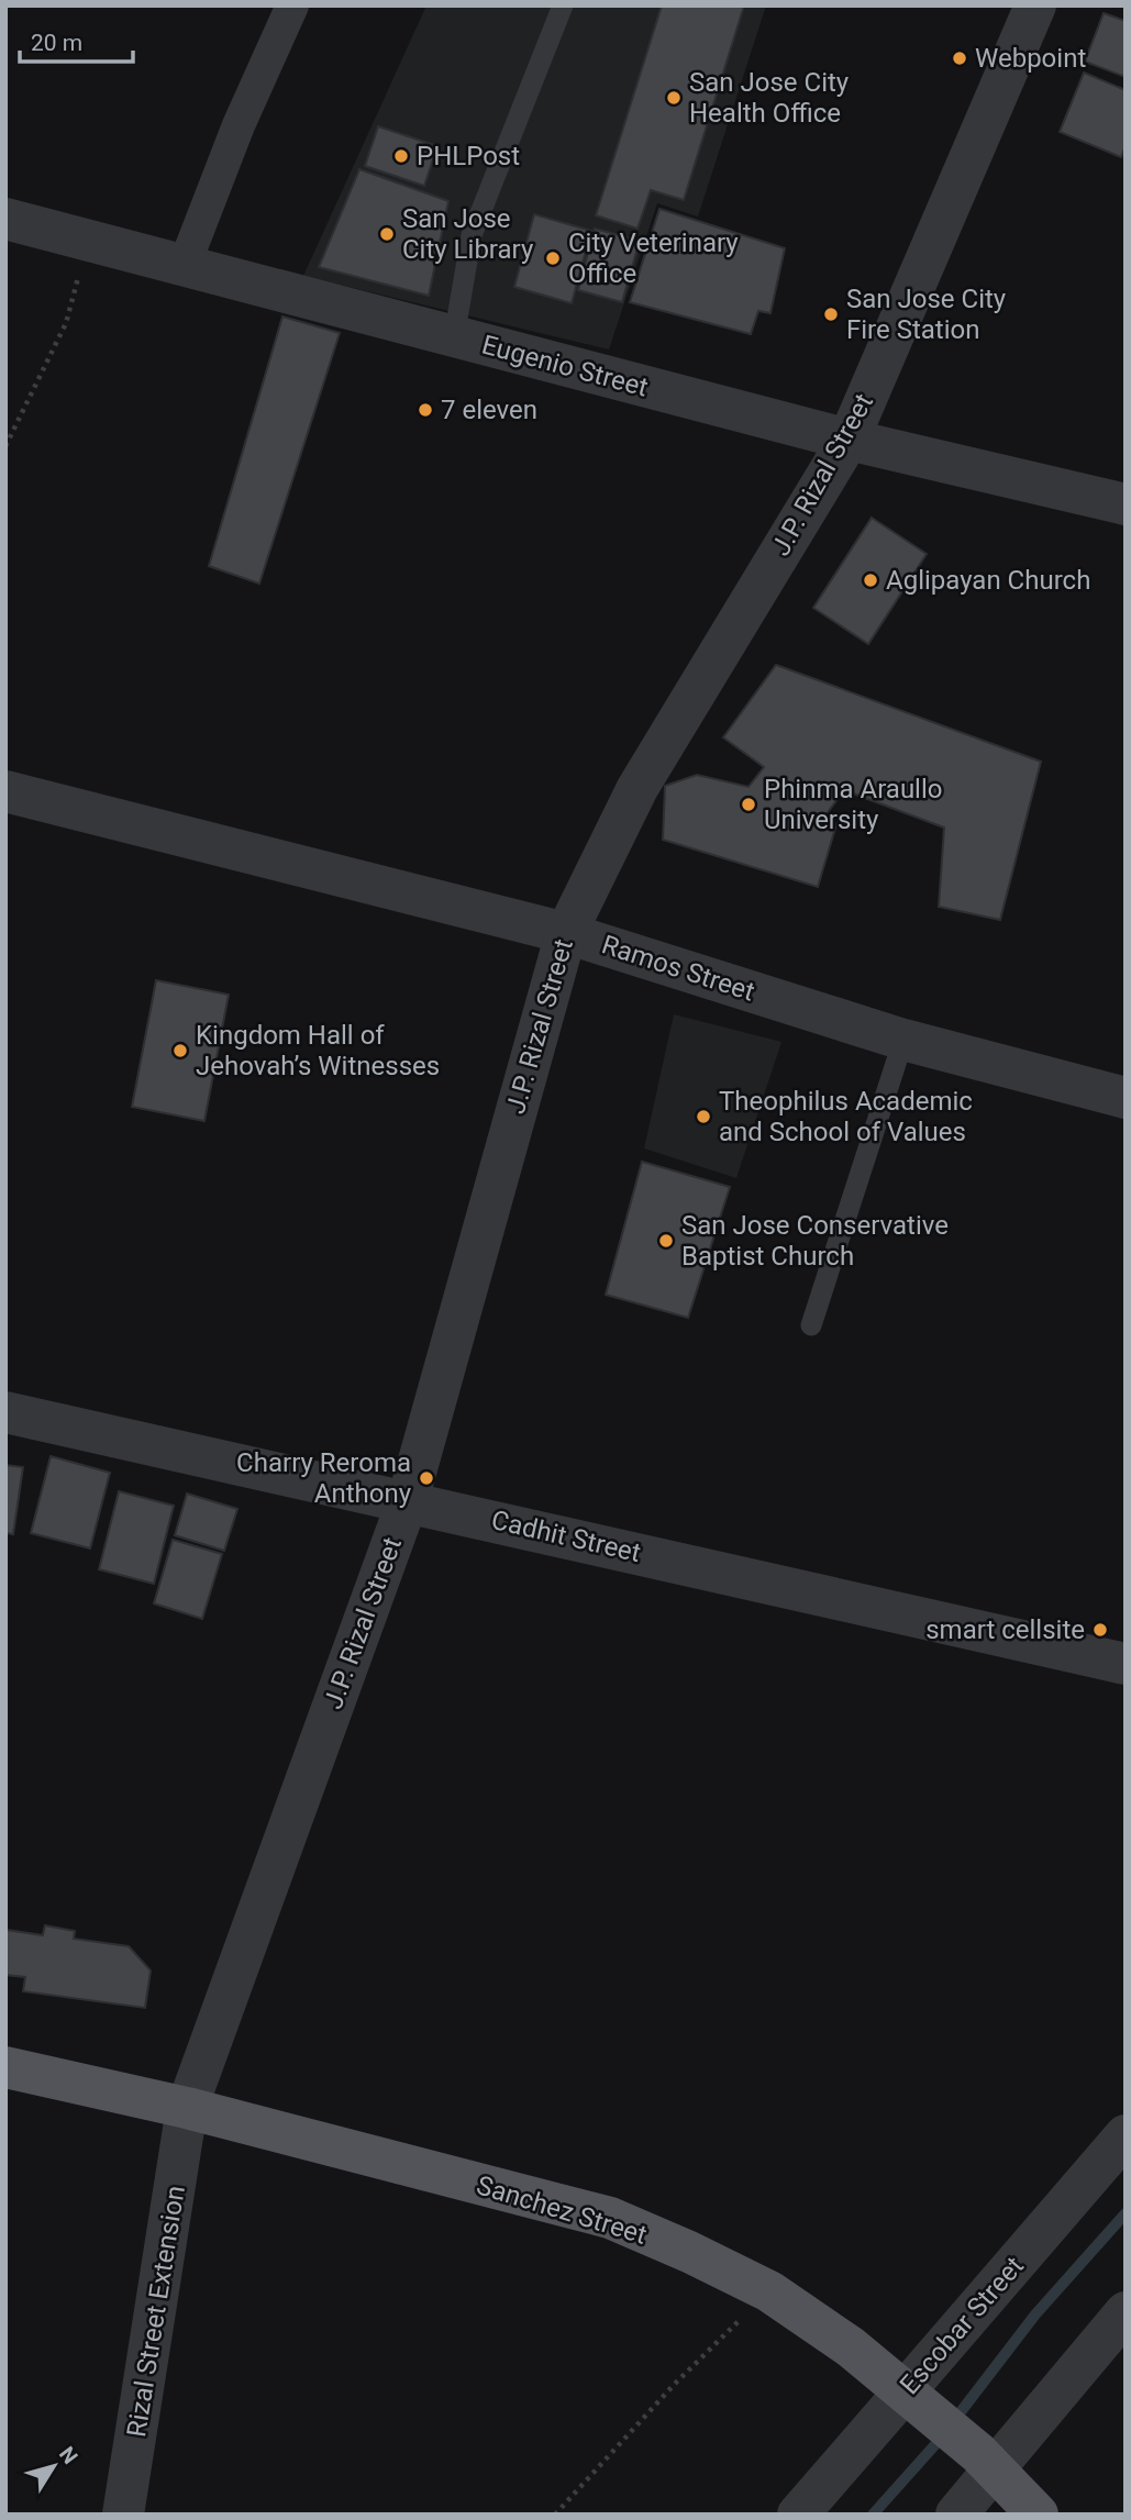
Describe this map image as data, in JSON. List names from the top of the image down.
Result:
{
  "streets": {
    "main road": ["Sanchez Street"],
    "street": [
      "Eugenio Street",
      "J.P. Rizal Street",
      "Ramos Street",
      "Cadhit Street",
      "Rizal Street Extension",
      "Escobar Street"
    ]
  },
  "crossings": [
    ["Eugenio Street", "J.P. Rizal Street"],
    ["J.P. Rizal Street", "Ramos Street"],
    ["J.P. Rizal Street", "Cadhit Street"],
    ["J.P. Rizal Street", "Sanchez Street"],
    ["J.P. Rizal Street", "Rizal Street Extension"],
    ["Sanchez Street", "Rizal Street Extension"],
    ["Sanchez Street", "Escobar Street"]
  ],
  "places": [
    "Webpoint",
    "San Jose City Health Office",
    "PHLPost",
    "San Jose City Library",
    "City Veterinary Office",
    "San Jose City Fire Station",
    "7 eleven",
    "Aglipayan Church",
    "Phinma Araullo University",
    "Kingdom Hall of Jehovah’s Witnesses",
    "Theophilus Academic and School of Values",
    "San Jose Conservative Baptist Church",
    "Charry Reroma Anthony",
    "smart cellsite"
  ],
  "scale_bar": "20 m",
  "north": "top right"
}
